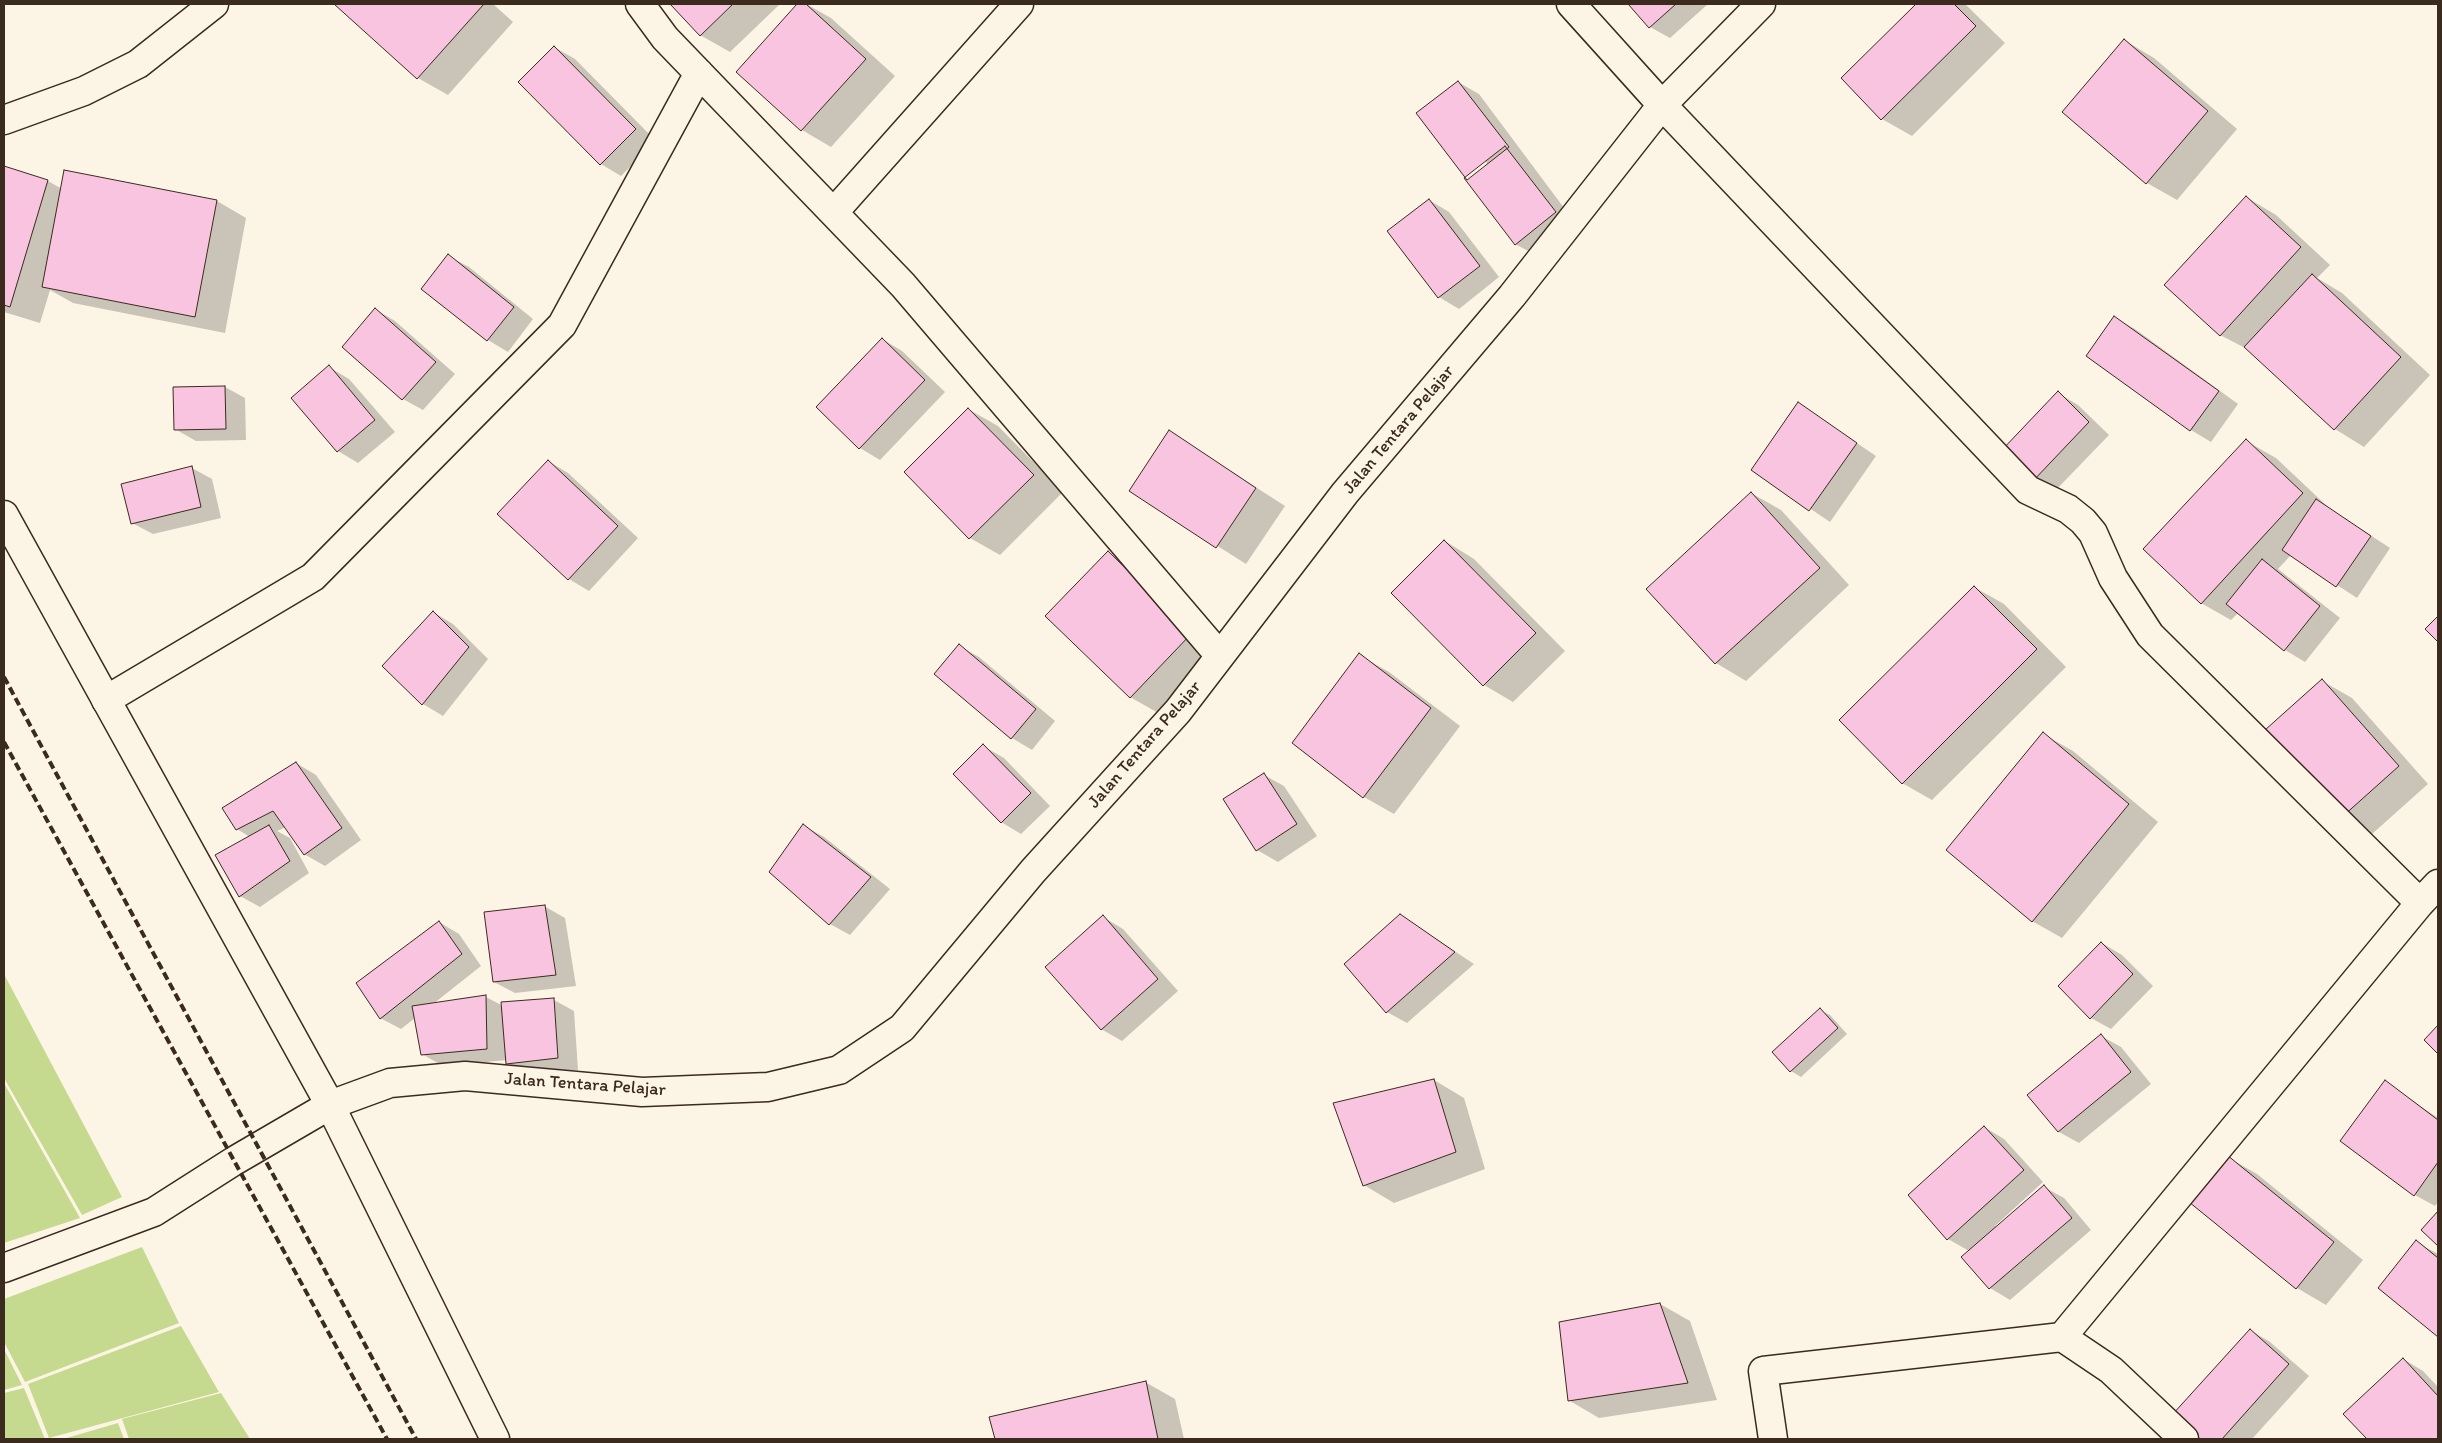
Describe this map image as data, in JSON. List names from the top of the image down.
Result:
{
  "streets": {
    "street": ["Jalan Tentara Pelajar"]
  }
}
